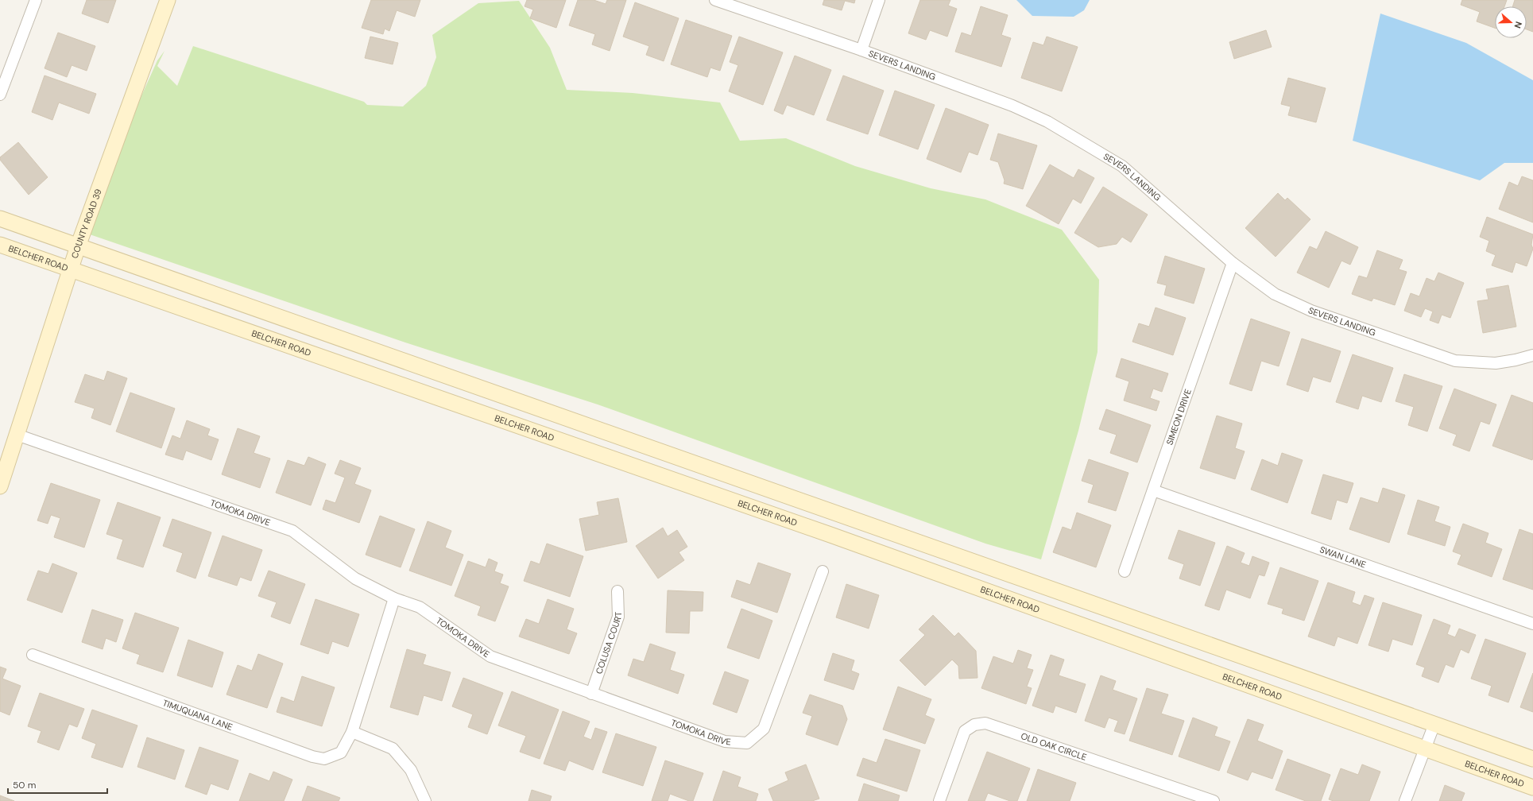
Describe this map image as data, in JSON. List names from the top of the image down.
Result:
{
  "streets": {
    "main road": ["COUNTY ROAD 39", "BELCHER ROAD"],
    "street": [
      "SEVERS LANDING",
      "SIMEON DRIVE",
      "TOMOKA DRIVE",
      "SWAN LANE",
      "COLUSA COURT",
      "TIMUQUANA LANE",
      "OLD OAK CIRCLE"
    ]
  },
  "crossings": [
    ["SEVERS LANDING", "SIMEON DRIVE"],
    ["COUNTY ROAD 39", "BELCHER ROAD"],
    ["COUNTY ROAD 39", "TOMOKA DRIVE"],
    ["SIMEON DRIVE", "SWAN LANE"],
    ["TOMOKA DRIVE", "COLUSA COURT"],
    ["TOMOKA DRIVE", "TIMUQUANA LANE"]
  ],
  "scale_bar": "50 m",
  "north": "right"
}
